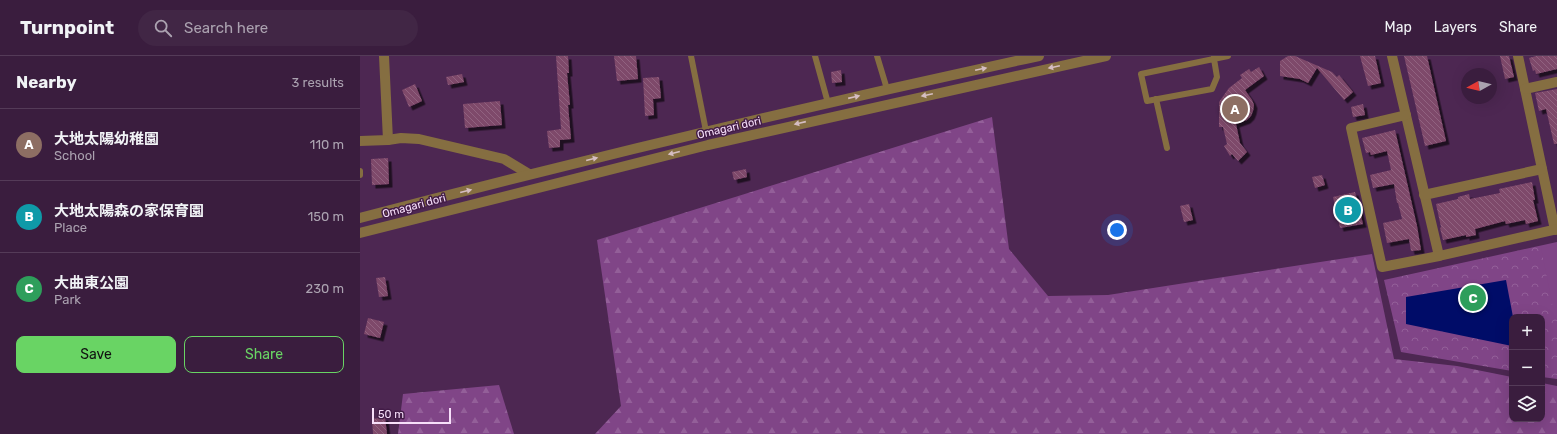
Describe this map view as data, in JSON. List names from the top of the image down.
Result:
{
  "streets": {
    "street": ["Omagari dori"]
  },
  "scale_bar": "50 m",
  "north": "left",
  "page": {
    "header": "Turnpoint",
    "search": "Search here",
    "nav": ["Map", "Layers", "Share"],
    "heading": ["Nearby", "3 results"],
    "pins": ["A", "B", "C"],
    "list": [
      {
        "mark": "A",
        "name": "大地太陽幼稚園",
        "note": "School",
        "value": "110 m"
      },
      {
        "mark": "B",
        "name": "大地太陽森の家保育園",
        "note": "Place",
        "value": "150 m"
      },
      {
        "mark": "C",
        "name": "大曲東公園",
        "note": "Park",
        "value": "230 m"
      }
    ],
    "map_buttons": ["+", "−"],
    "buttons": ["Save", "Share"],
    "scale": "50 m"
  }
}
